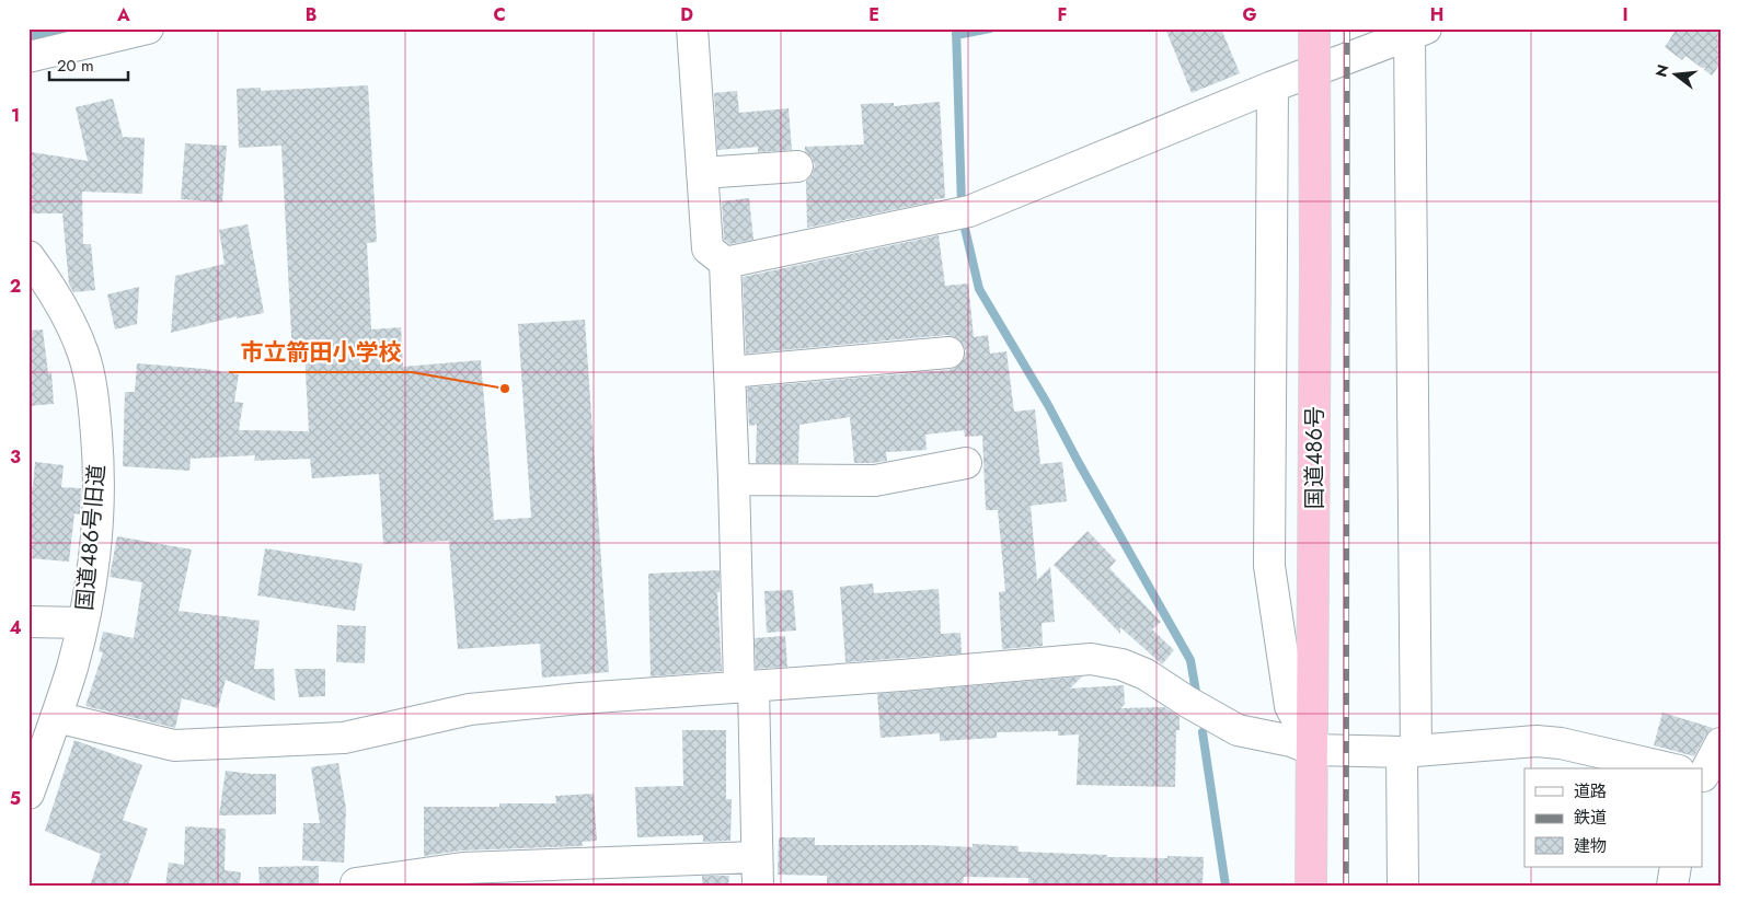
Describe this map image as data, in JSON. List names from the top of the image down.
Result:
{
  "streets": {
    "highway": ["国道486号"],
    "street": ["国道486号旧道"]
  },
  "places": ["市立箭田小学校"],
  "legend": ["道路", "鉄道", "建物"],
  "scale_bar": "20 m",
  "north": "left",
  "grid": {
    "columns": [
      "A",
      "B",
      "C",
      "D",
      "E",
      "F",
      "G",
      "H",
      "I"
    ],
    "rows": [
      "1",
      "2",
      "3",
      "4",
      "5"
    ]
  }
}
